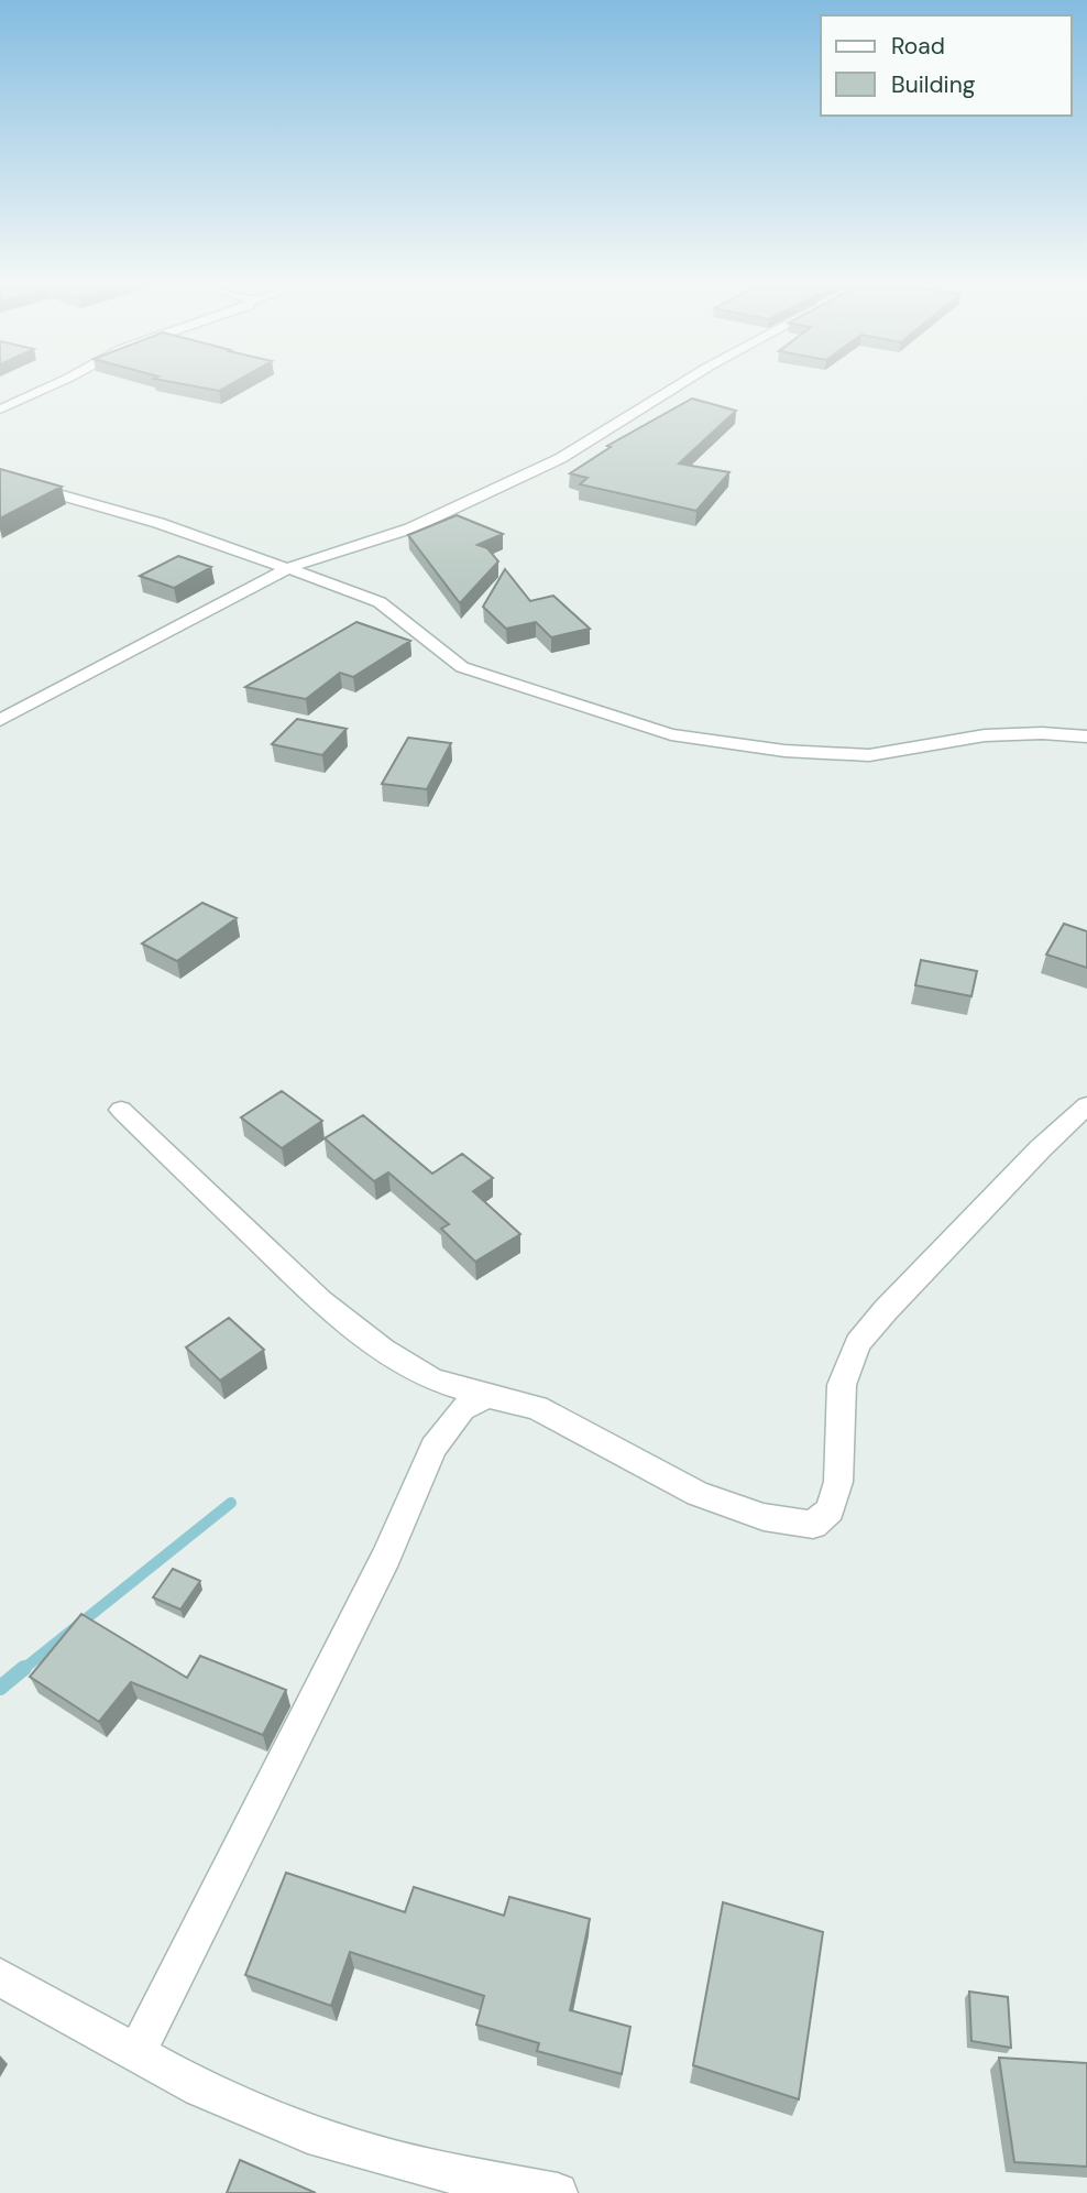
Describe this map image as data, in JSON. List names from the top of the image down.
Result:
{
  "legend": ["Road", "Building"]
}
